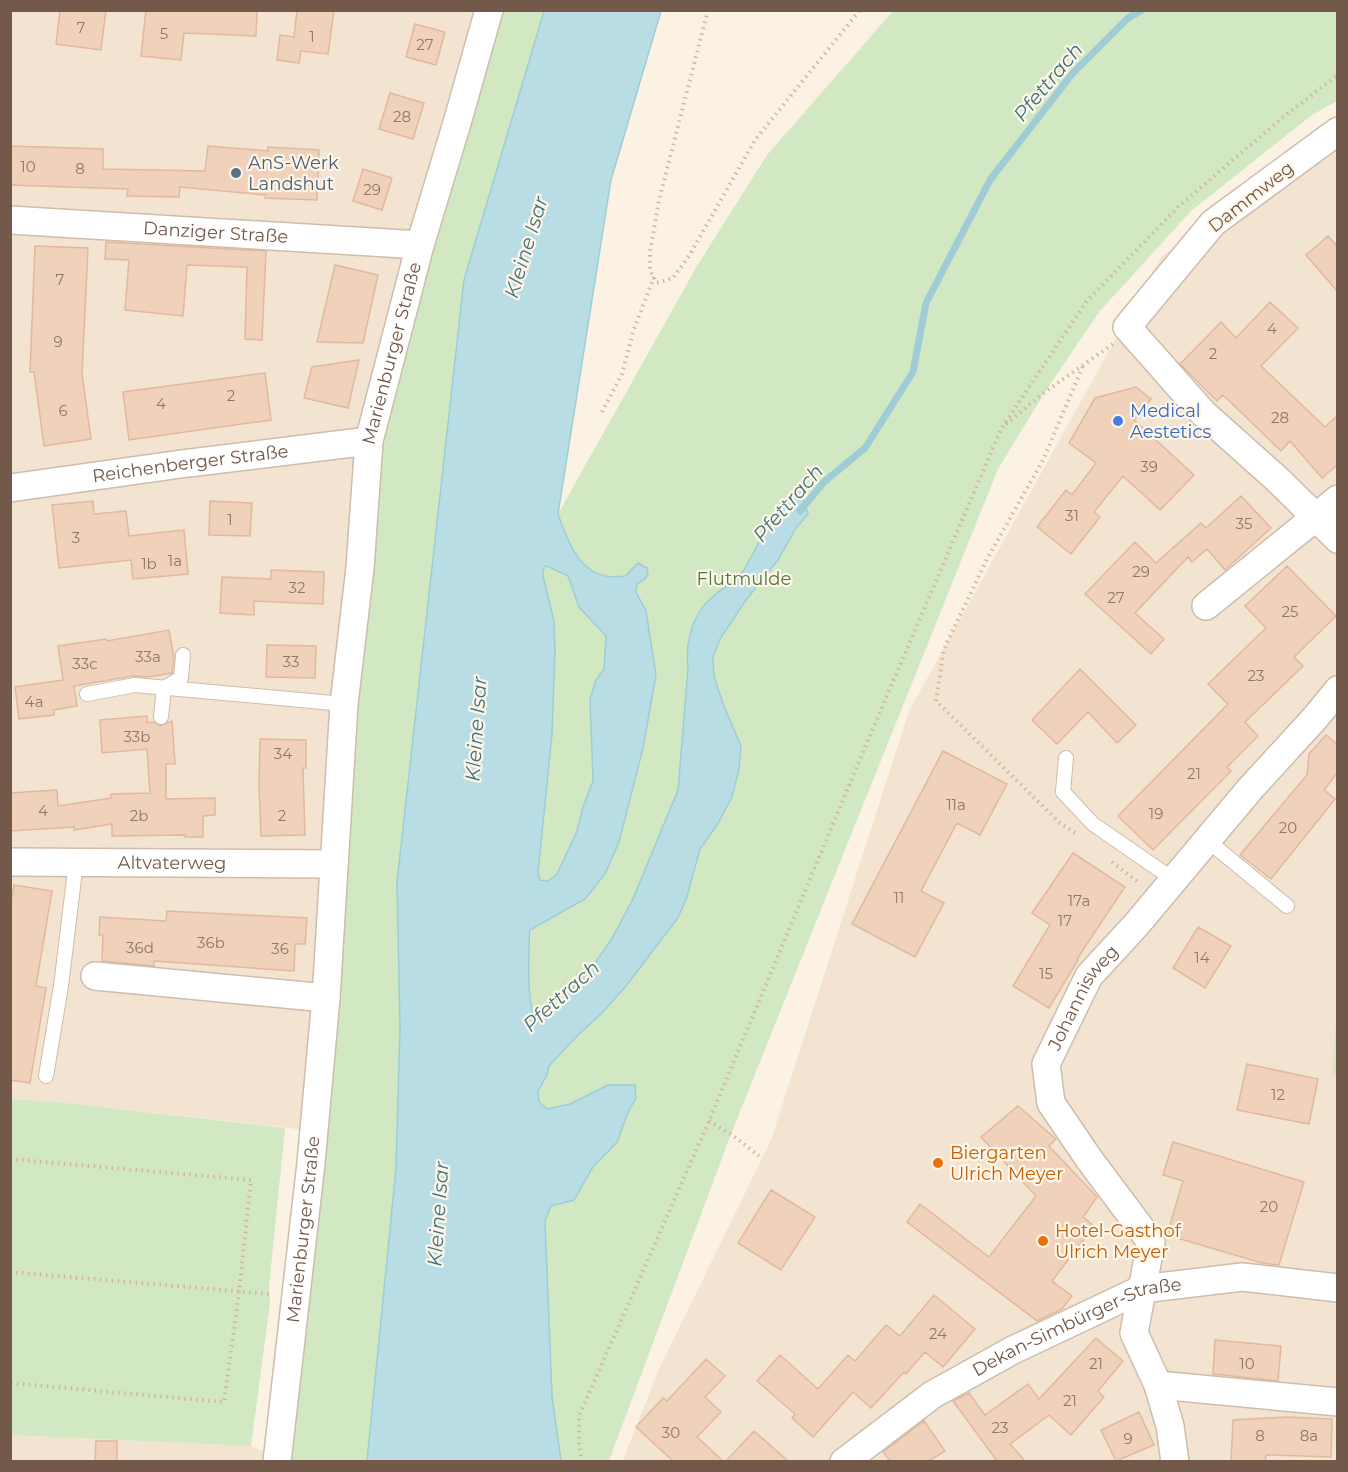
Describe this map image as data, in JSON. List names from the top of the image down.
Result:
{
  "streets": {
    "street": [
      "Dammweg",
      "Danziger Straße",
      "Marienburger Straße",
      "Reichenberger Straße",
      "Altvaterweg",
      "Johannisweg",
      "Dekan-Simbürger-Straße"
    ]
  },
  "crossings": [
    ["Danziger Straße", "Marienburger Straße"],
    ["Marienburger Straße", "Reichenberger Straße"],
    ["Marienburger Straße", "Altvaterweg"],
    ["Johannisweg", "Dekan-Simbürger-Straße"]
  ],
  "water": ["Pfettrach", "Kleine Isar"],
  "parks": ["Flutmulde"],
  "places": [
    "AnS-Werk Landshut",
    "Medical Aestetics",
    "Biergarten Ulrich Meyer",
    "Hotel-Gasthof Ulrich Meyer"
  ],
  "house_numbers": [
    "7",
    "5",
    "1",
    "27",
    "28",
    "10",
    "8",
    "29",
    "7",
    "4",
    "9",
    "2",
    "2",
    "4",
    "6",
    "28",
    "39",
    "31",
    "1",
    "35",
    "3",
    "1a",
    "1b",
    "29",
    "32",
    "27",
    "25",
    "33a",
    "33",
    "33c",
    "23",
    "4a",
    "33b",
    "34",
    "21",
    "11a",
    "4",
    "19",
    "2b",
    "2",
    "20",
    "11",
    "17a",
    "17",
    "36b",
    "36d",
    "36",
    "14",
    "15",
    "12",
    "20",
    "24",
    "21",
    "10",
    "21",
    "23",
    "30",
    "8",
    "8a",
    "9"
  ]
}
